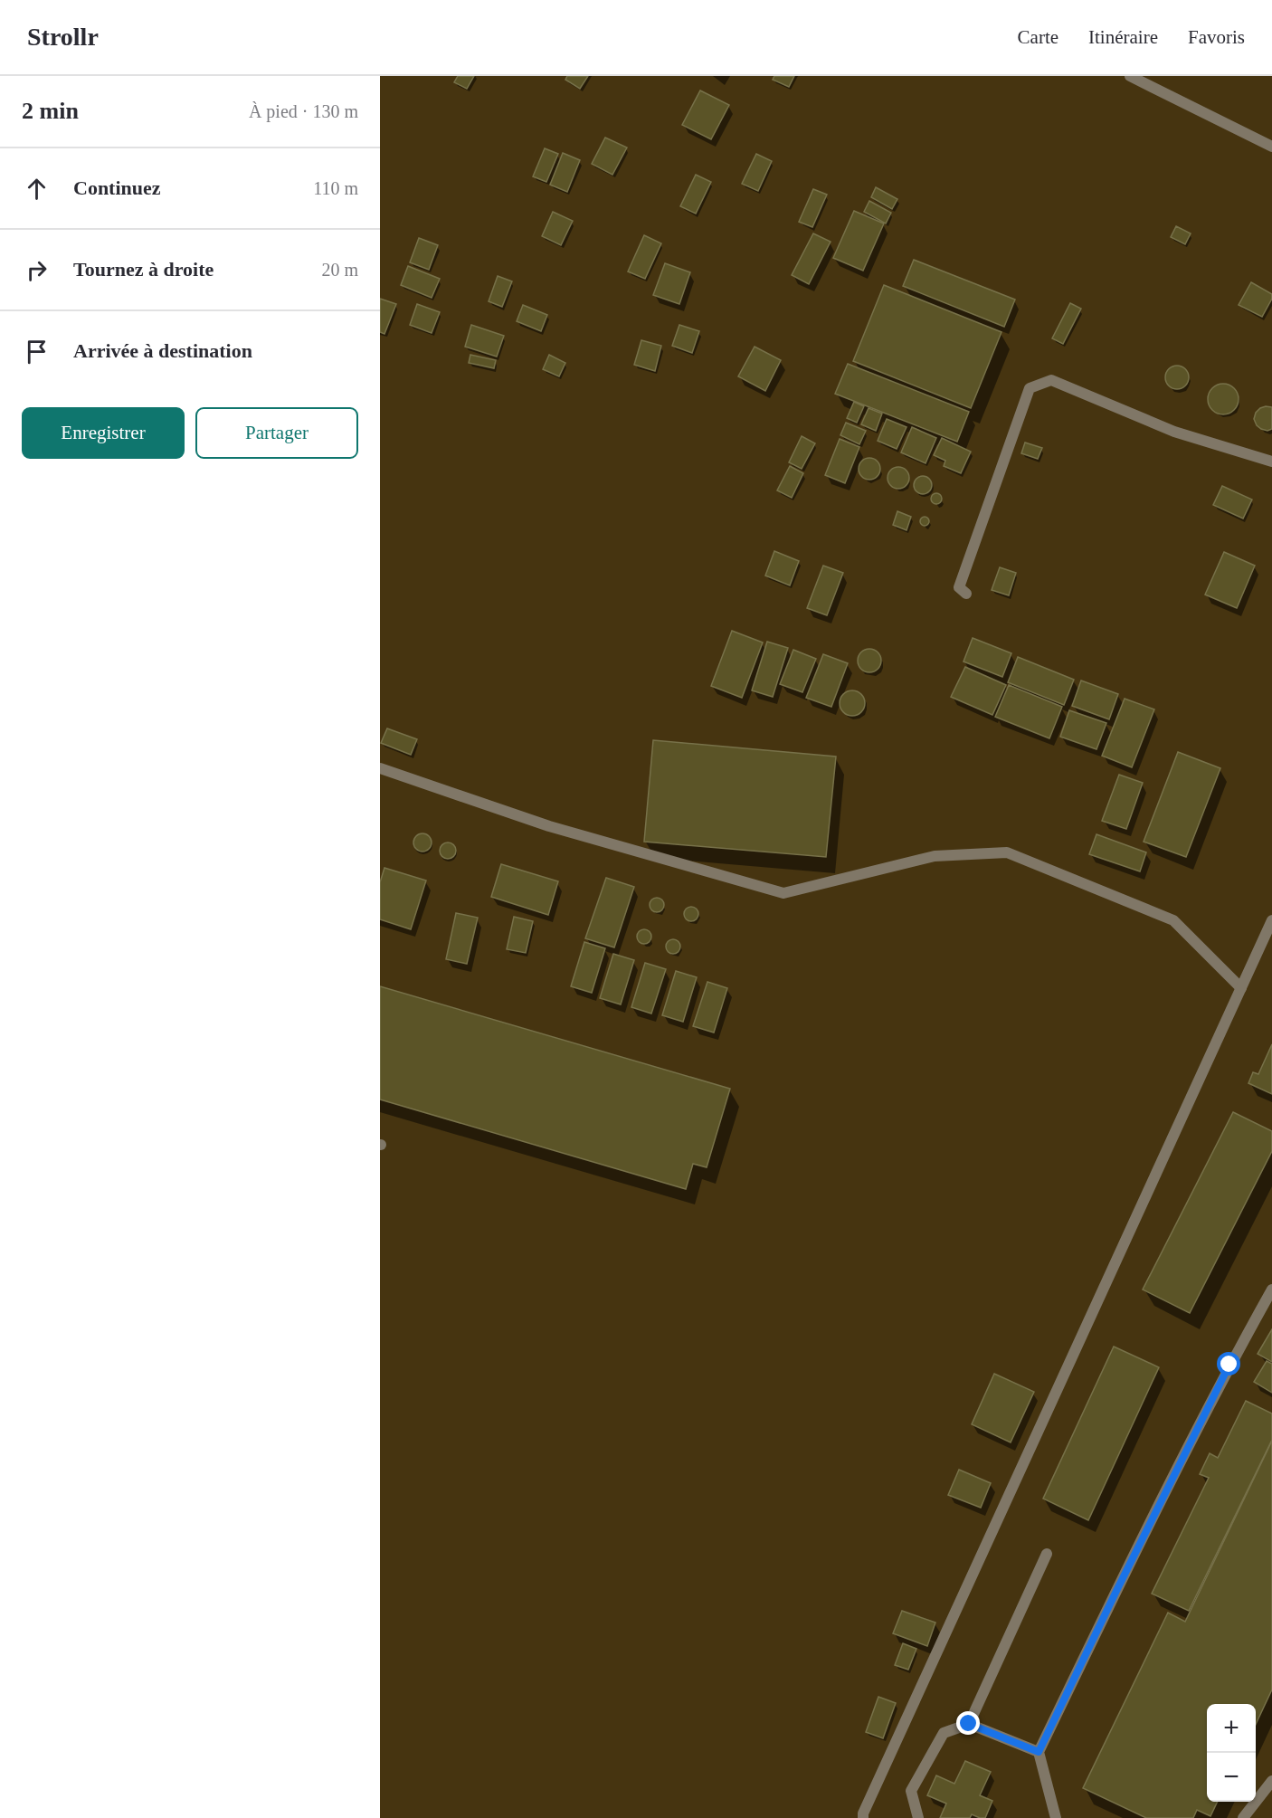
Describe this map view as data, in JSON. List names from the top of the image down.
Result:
{
  "page": {
    "header": "Strollr",
    "nav": ["Carte", "Itinéraire", "Favoris"],
    "heading": ["2 min", "À pied · 130 m"],
    "list": [
      ["Continuez", "110 m"],
      ["Tournez à droite", "20 m"],
      "Arrivée à destination"
    ],
    "buttons": ["Enregistrer", "Partager"],
    "map_buttons": ["+", "−"]
  }
}
